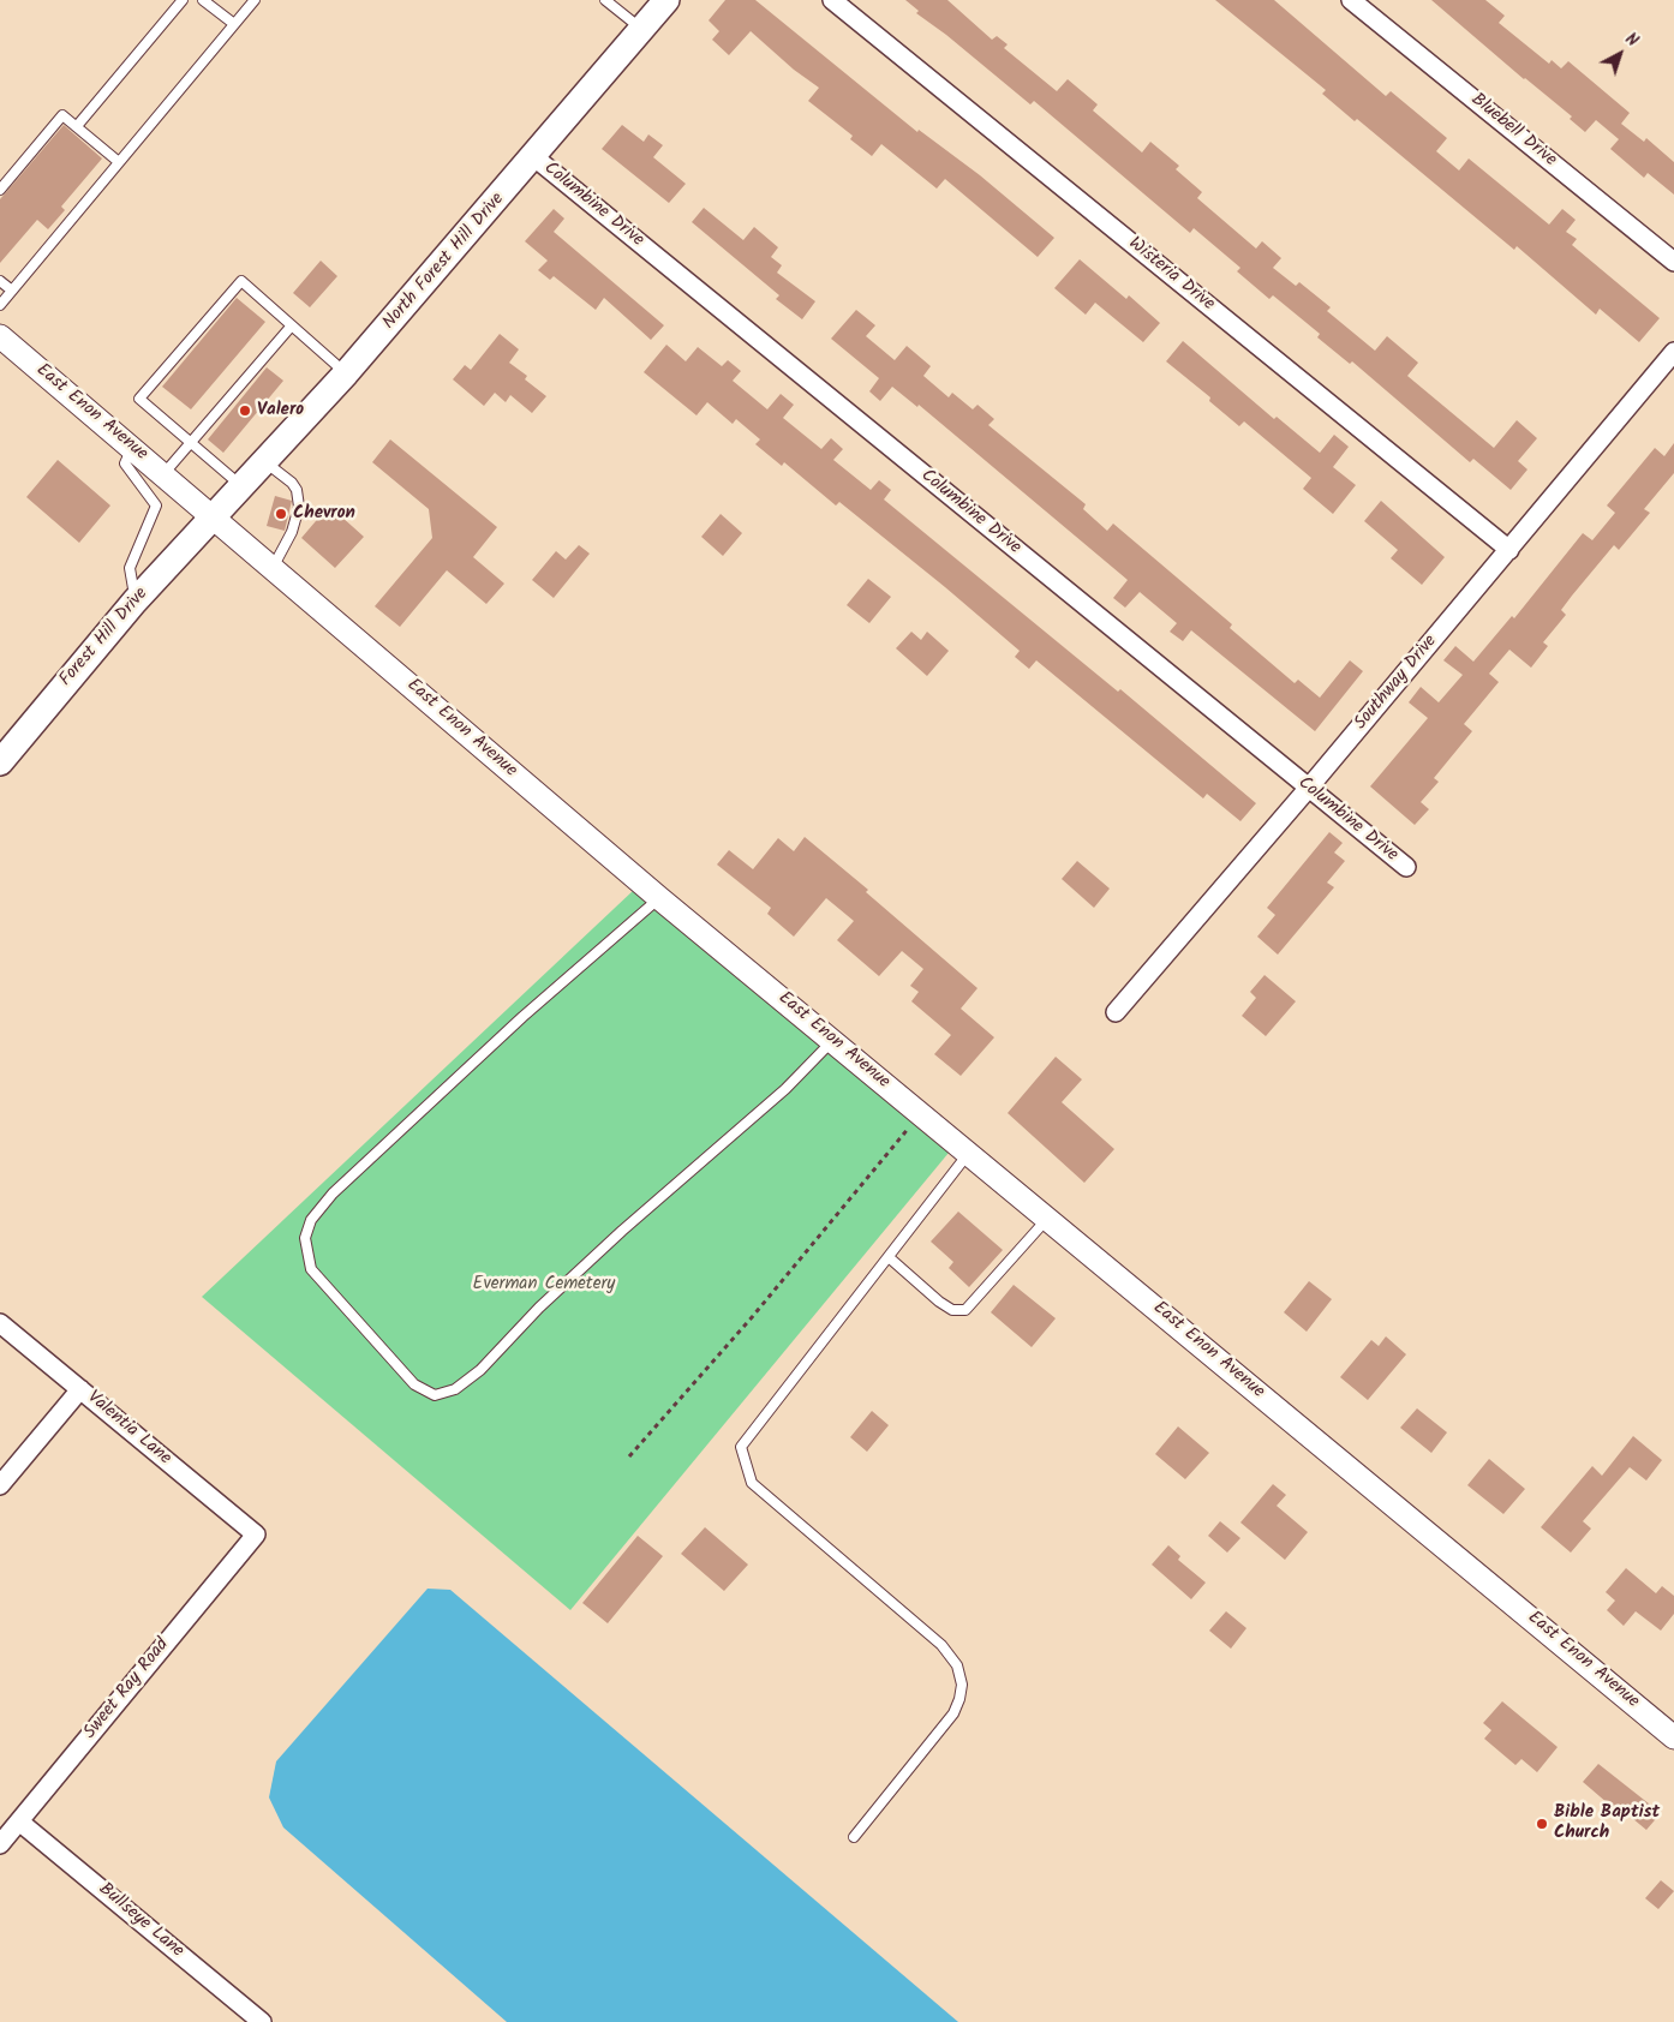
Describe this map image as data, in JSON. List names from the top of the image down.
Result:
{
  "streets": {
    "main road": ["North Forest Hill Drive", "Forest Hill Drive"],
    "street": [
      "Bluebell Drive",
      "Columbine Drive",
      "Wisteria Drive",
      "East Enon Avenue",
      "Southway Drive",
      "Valentia Lane",
      "Sweet Ray Road",
      "Bullseye Lane"
    ]
  },
  "crossings": [
    ["Columbine Drive", "North Forest Hill Drive"],
    ["Columbine Drive", "Southway Drive"],
    ["North Forest Hill Drive", "East Enon Avenue"],
    ["North Forest Hill Drive", "Forest Hill Drive"],
    ["Wisteria Drive", "Southway Drive"],
    ["East Enon Avenue", "Forest Hill Drive"],
    ["Valentia Lane", "Sweet Ray Road"],
    ["Sweet Ray Road", "Bullseye Lane"]
  ],
  "parks": ["Everman Cemetery"],
  "places": ["Valero", "Chevron", "Bible Baptist Church"],
  "north": "top right"
}
